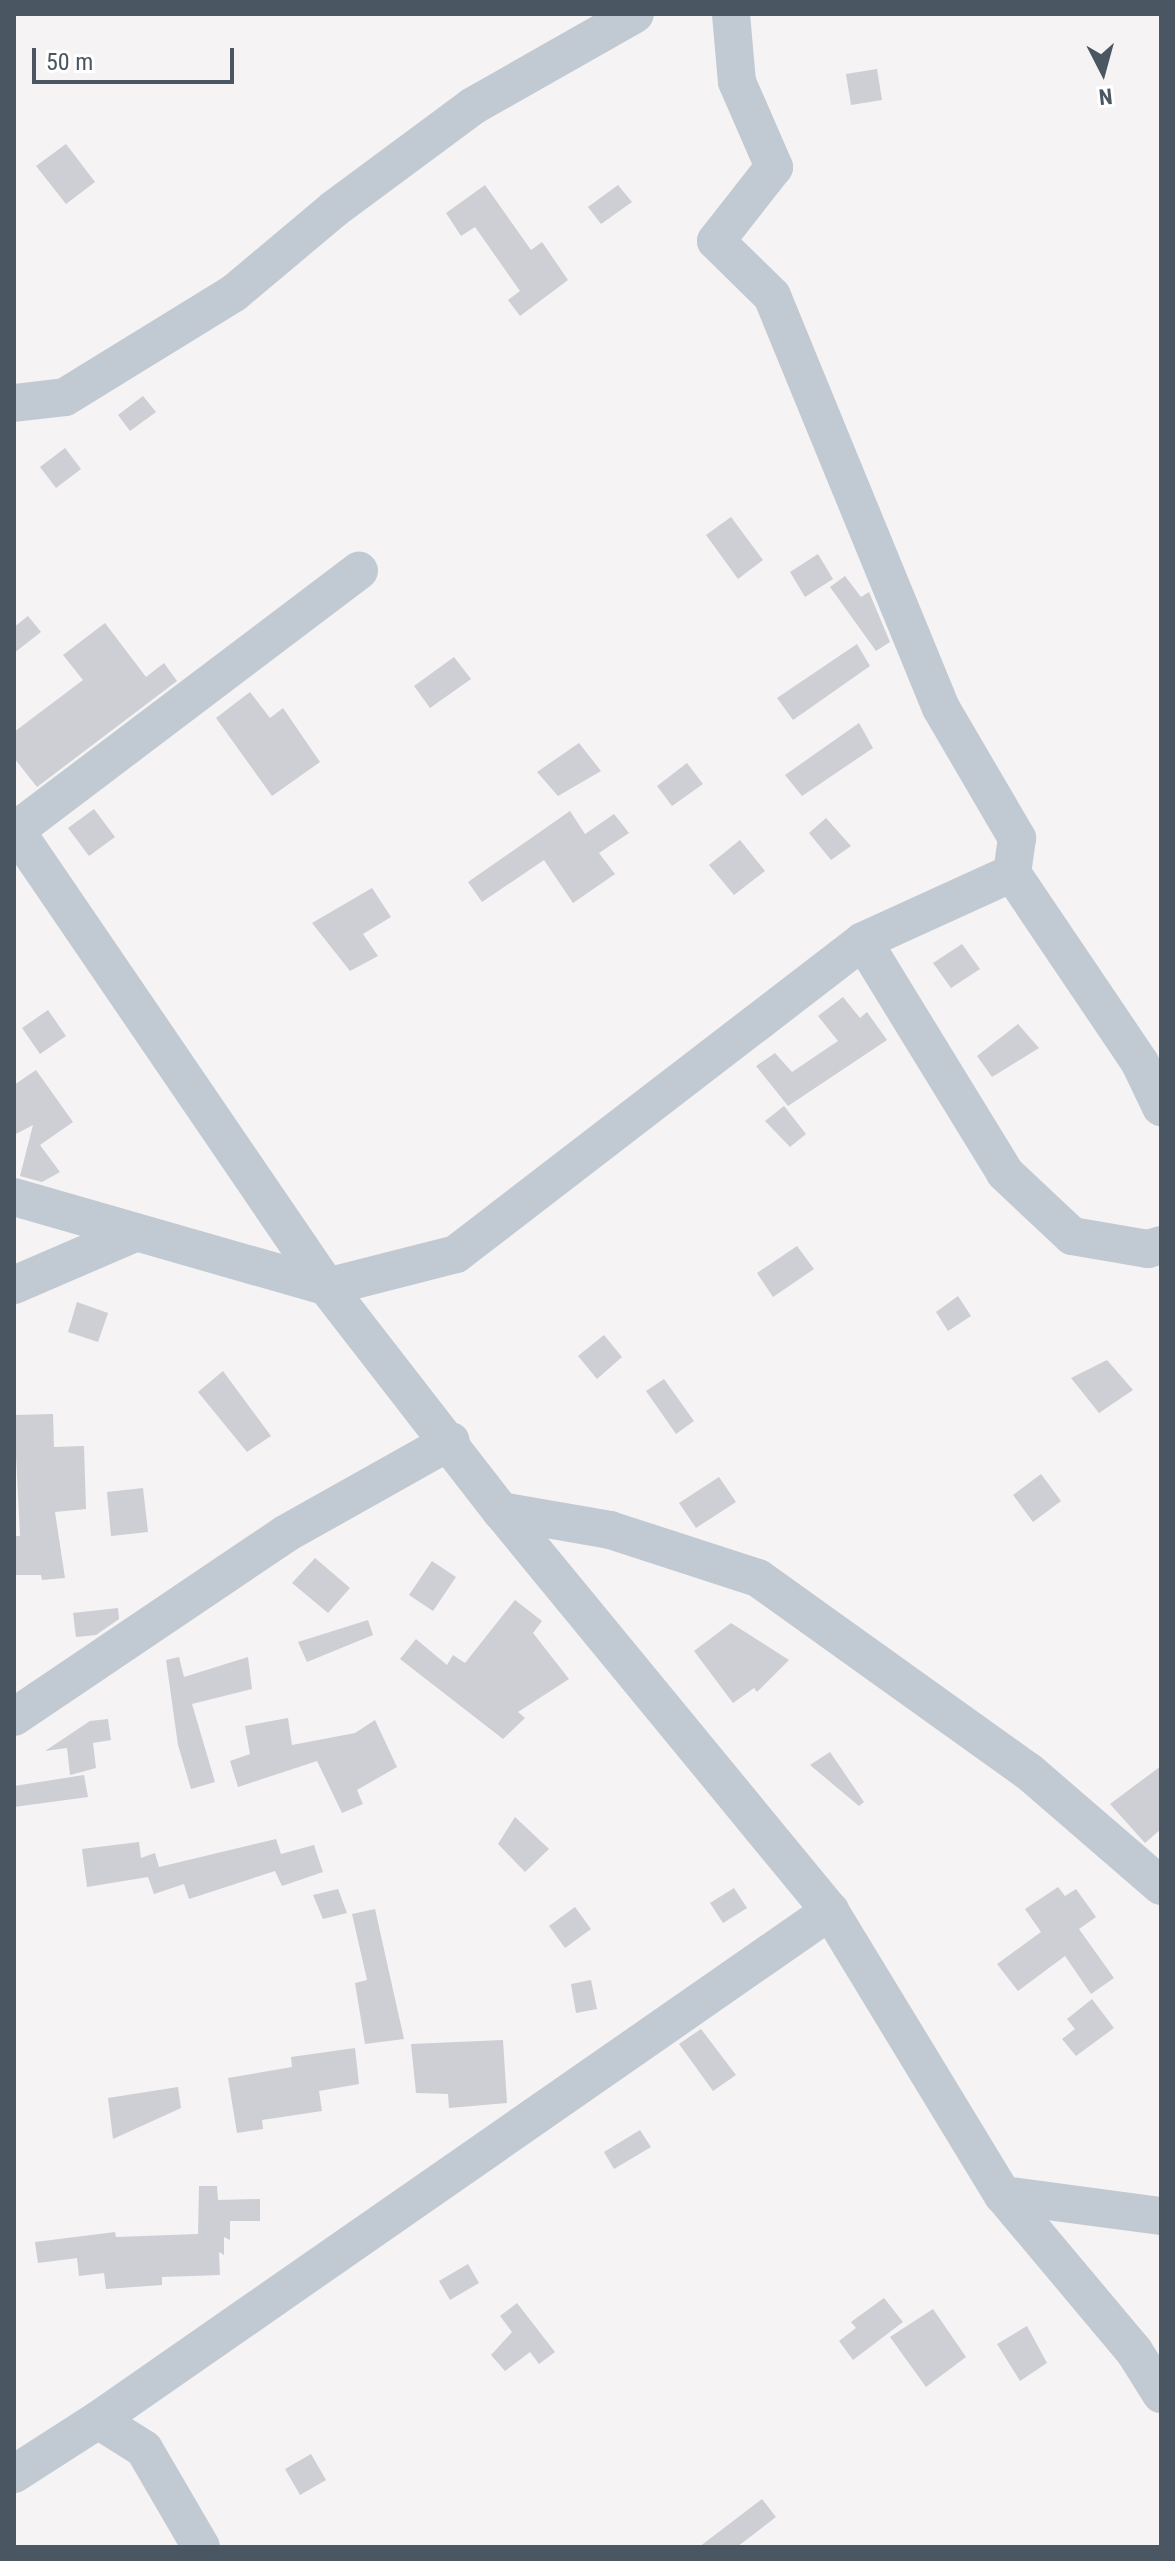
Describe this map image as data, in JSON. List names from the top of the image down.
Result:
{
  "scale_bar": "50 m",
  "north": "bottom"
}
